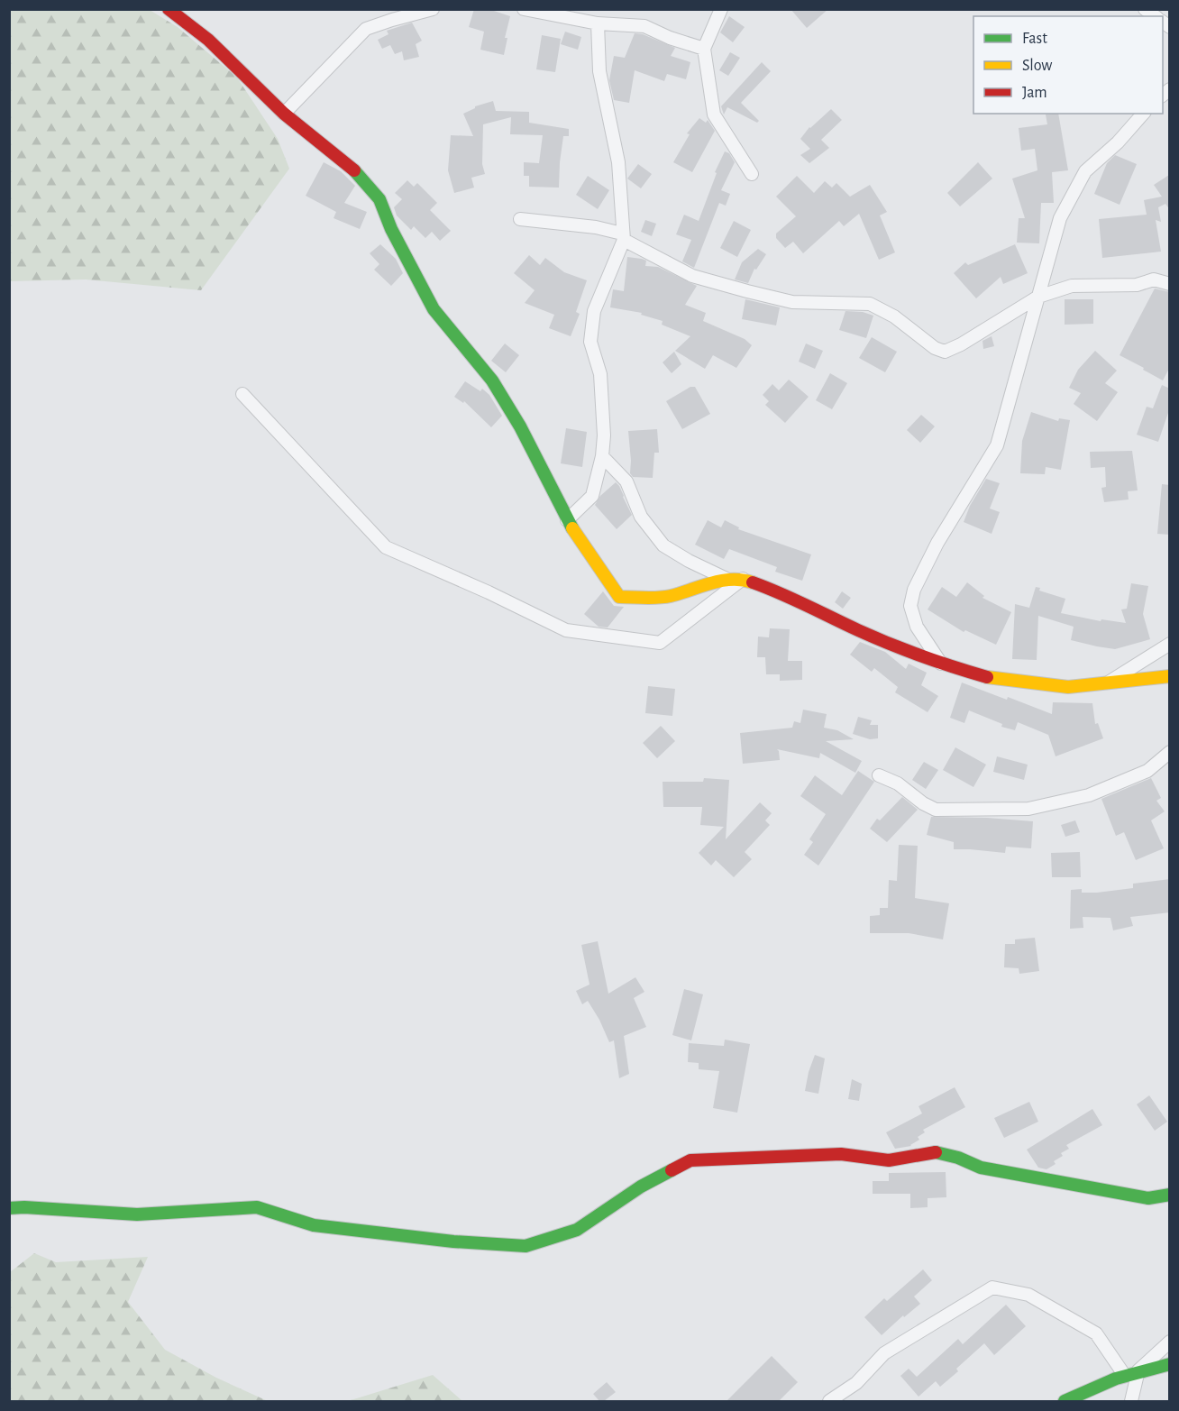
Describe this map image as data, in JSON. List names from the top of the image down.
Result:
{
  "legend": ["Fast", "Slow", "Jam"]
}
